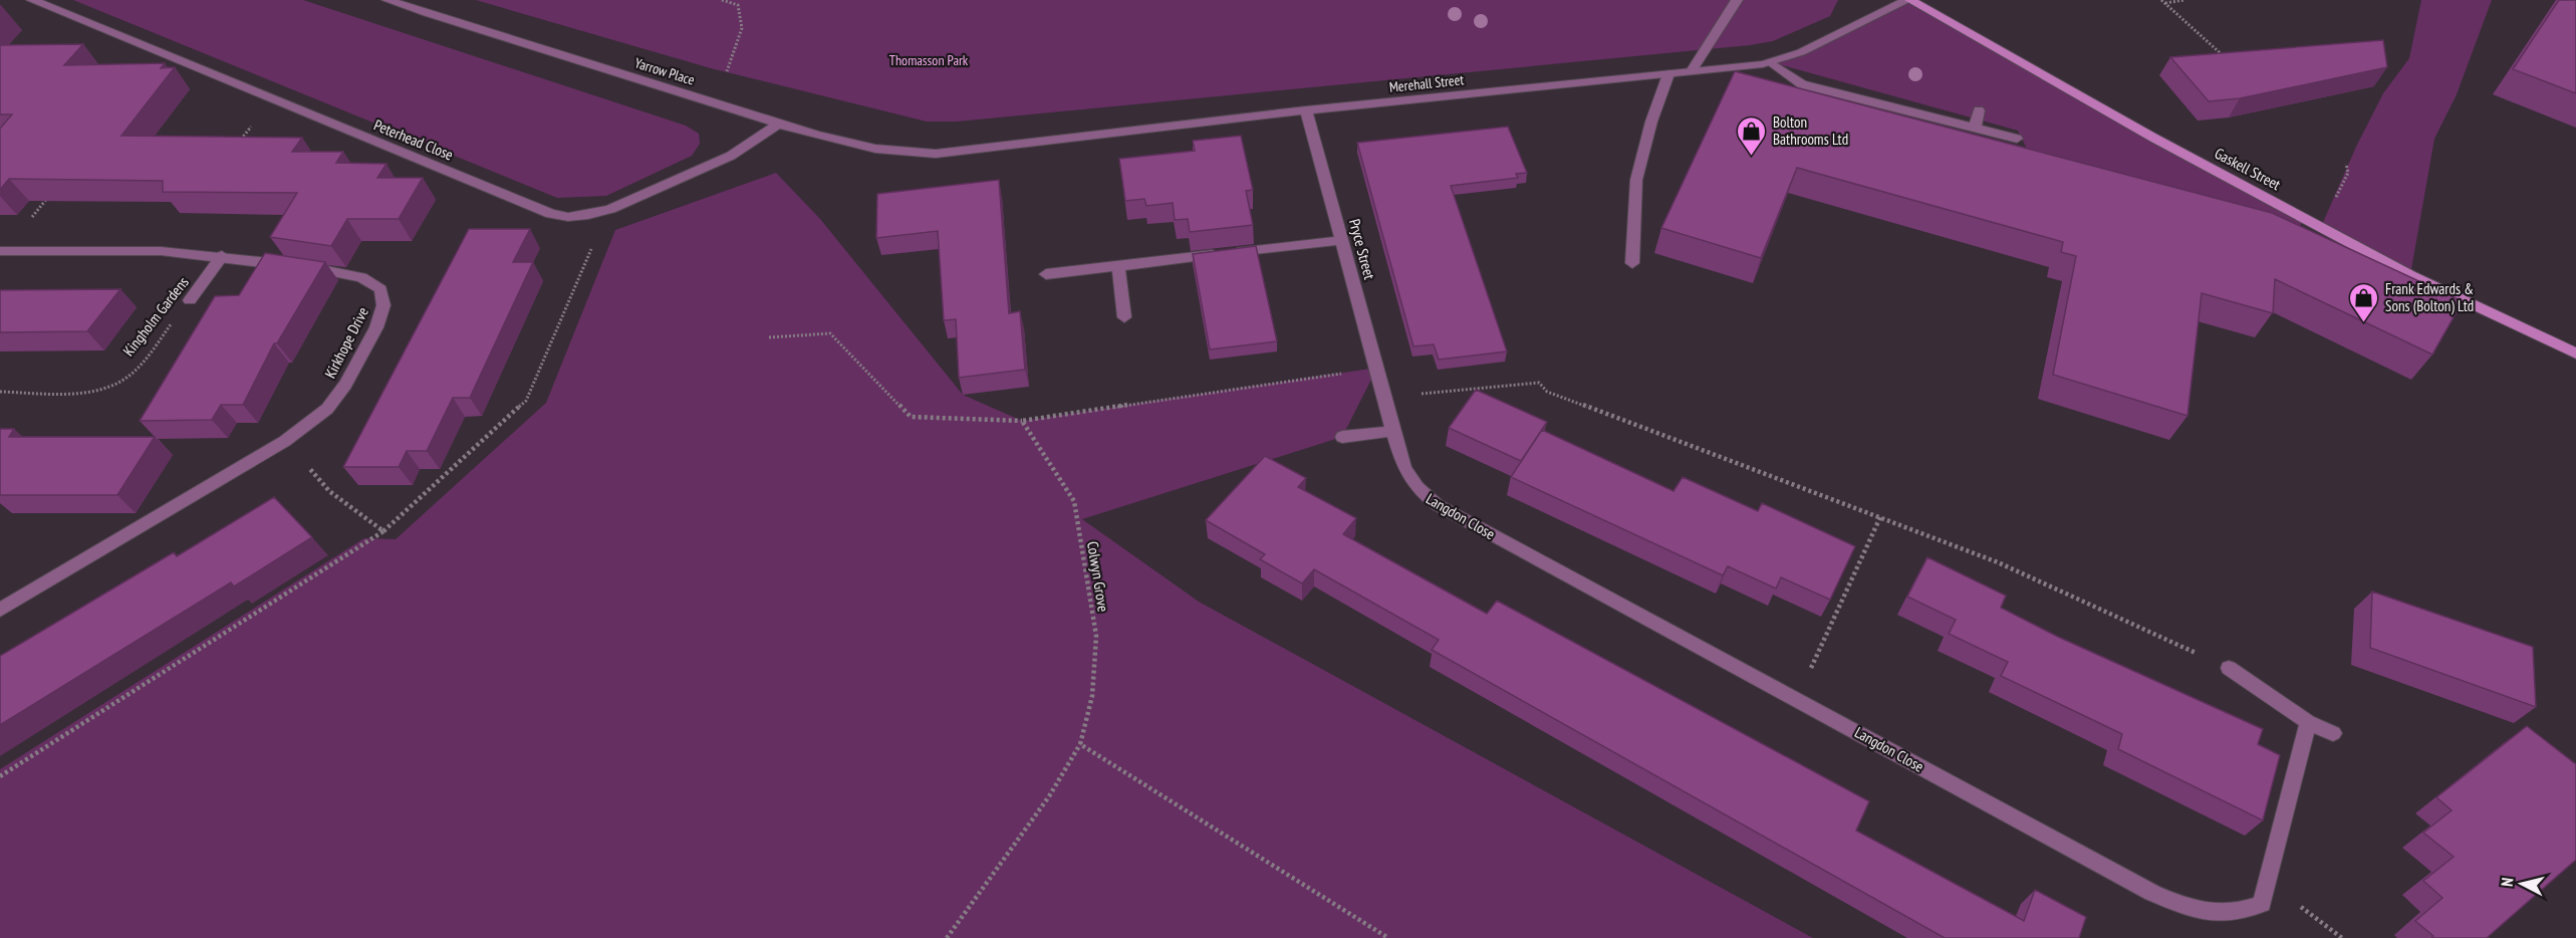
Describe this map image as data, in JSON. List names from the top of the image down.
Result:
{
  "streets": {
    "street": [
      "Yarrow Place",
      "Merehall Street",
      "Peterhead Close",
      "Gaskell Street",
      "Pryce Street",
      "Kingholm Gardens",
      "Kirkhope Drive",
      "Langdon Close"
    ],
    "path": ["Colwyn Grove"]
  },
  "crossings": [
    ["Yarrow Place", "Merehall Street"],
    ["Yarrow Place", "Peterhead Close"],
    ["Merehall Street", "Gaskell Street"],
    ["Merehall Street", "Pryce Street"],
    ["Pryce Street", "Langdon Close"],
    ["Kingholm Gardens", "Kirkhope Drive"]
  ],
  "parks": ["Thomasson Park"],
  "places": {
    "shop": ["Bolton Bathrooms Ltd", "Frank Edwards & Sons (Bolton) Ltd"]
  },
  "north": "left"
}
